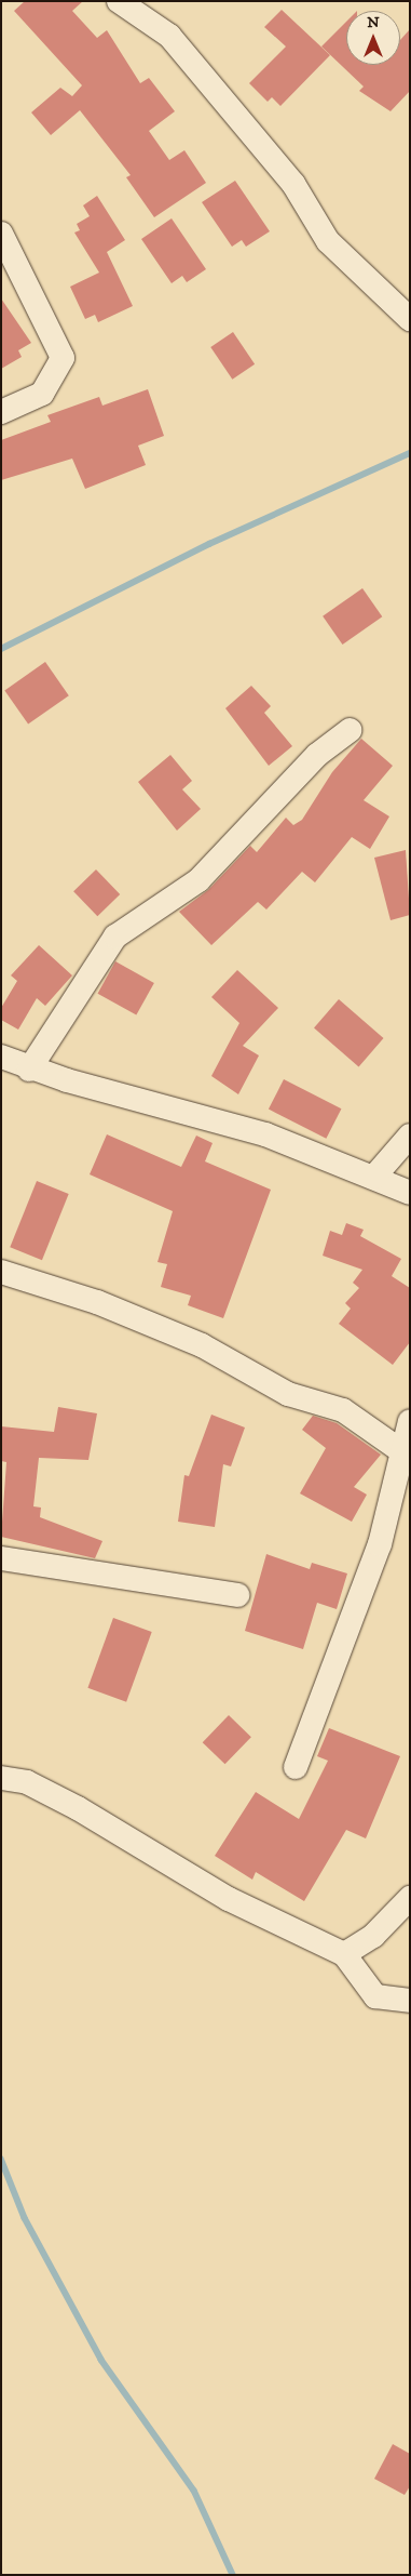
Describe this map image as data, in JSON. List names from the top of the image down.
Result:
{
  "north": "top"
}
